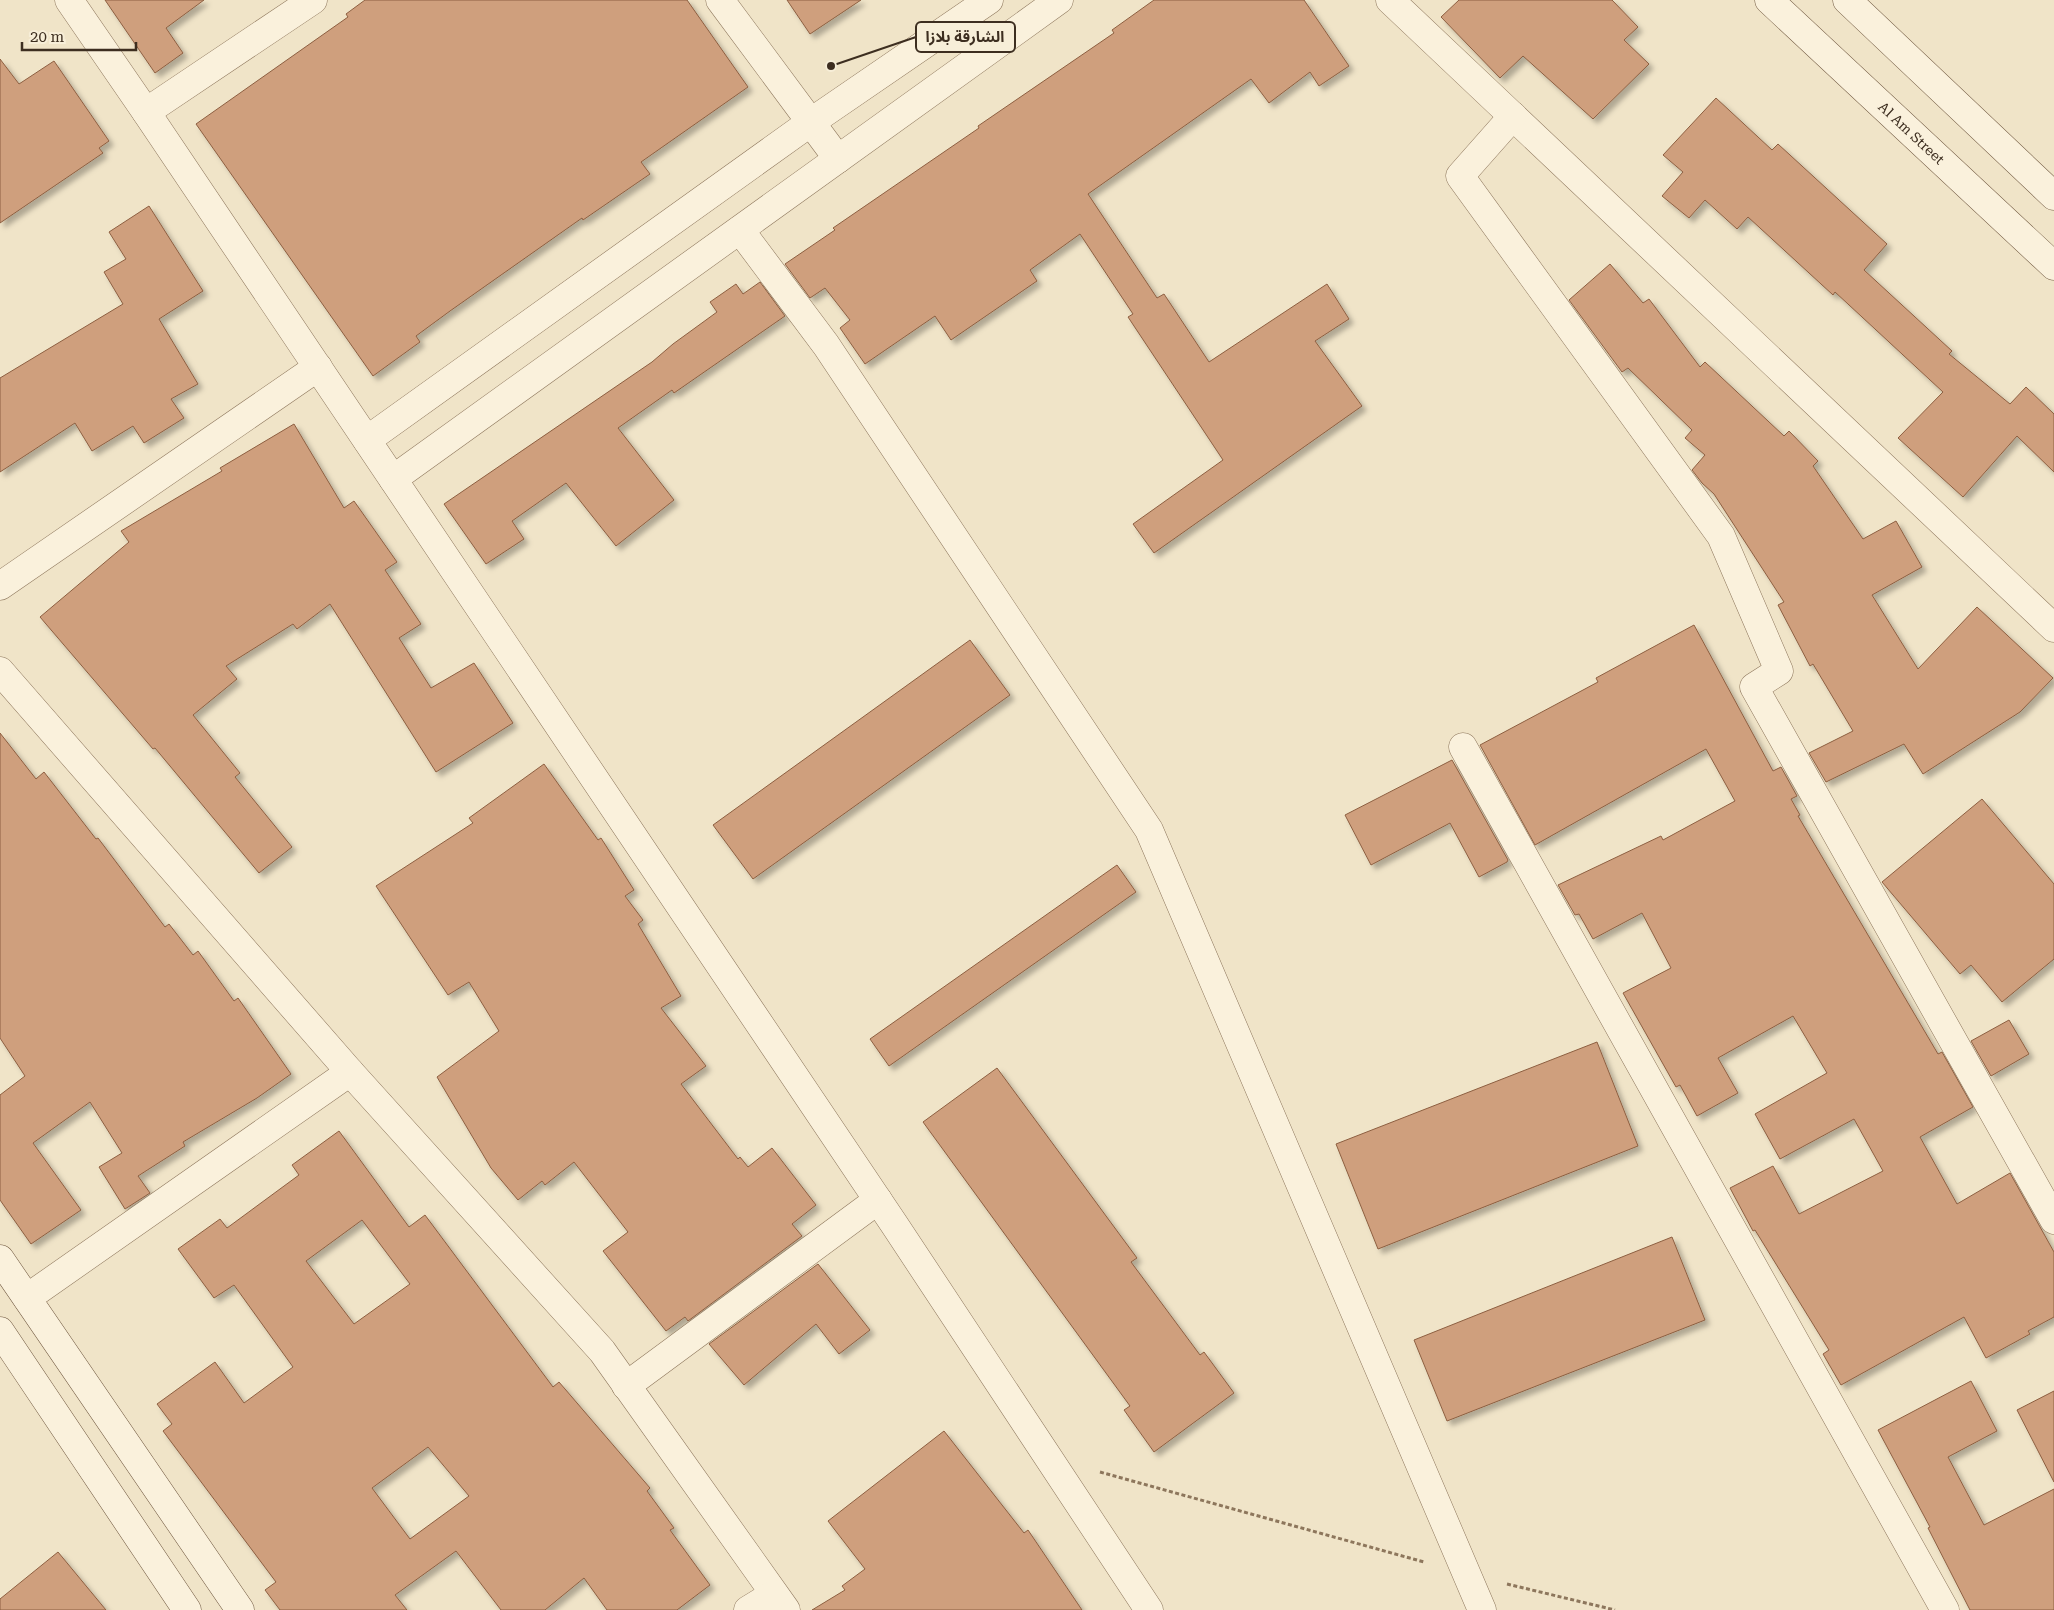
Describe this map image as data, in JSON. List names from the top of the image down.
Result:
{
  "streets": {
    "street": ["Al Am Street"]
  },
  "places": ["الشارقة بلازا"],
  "scale_bar": "20 m"
}
